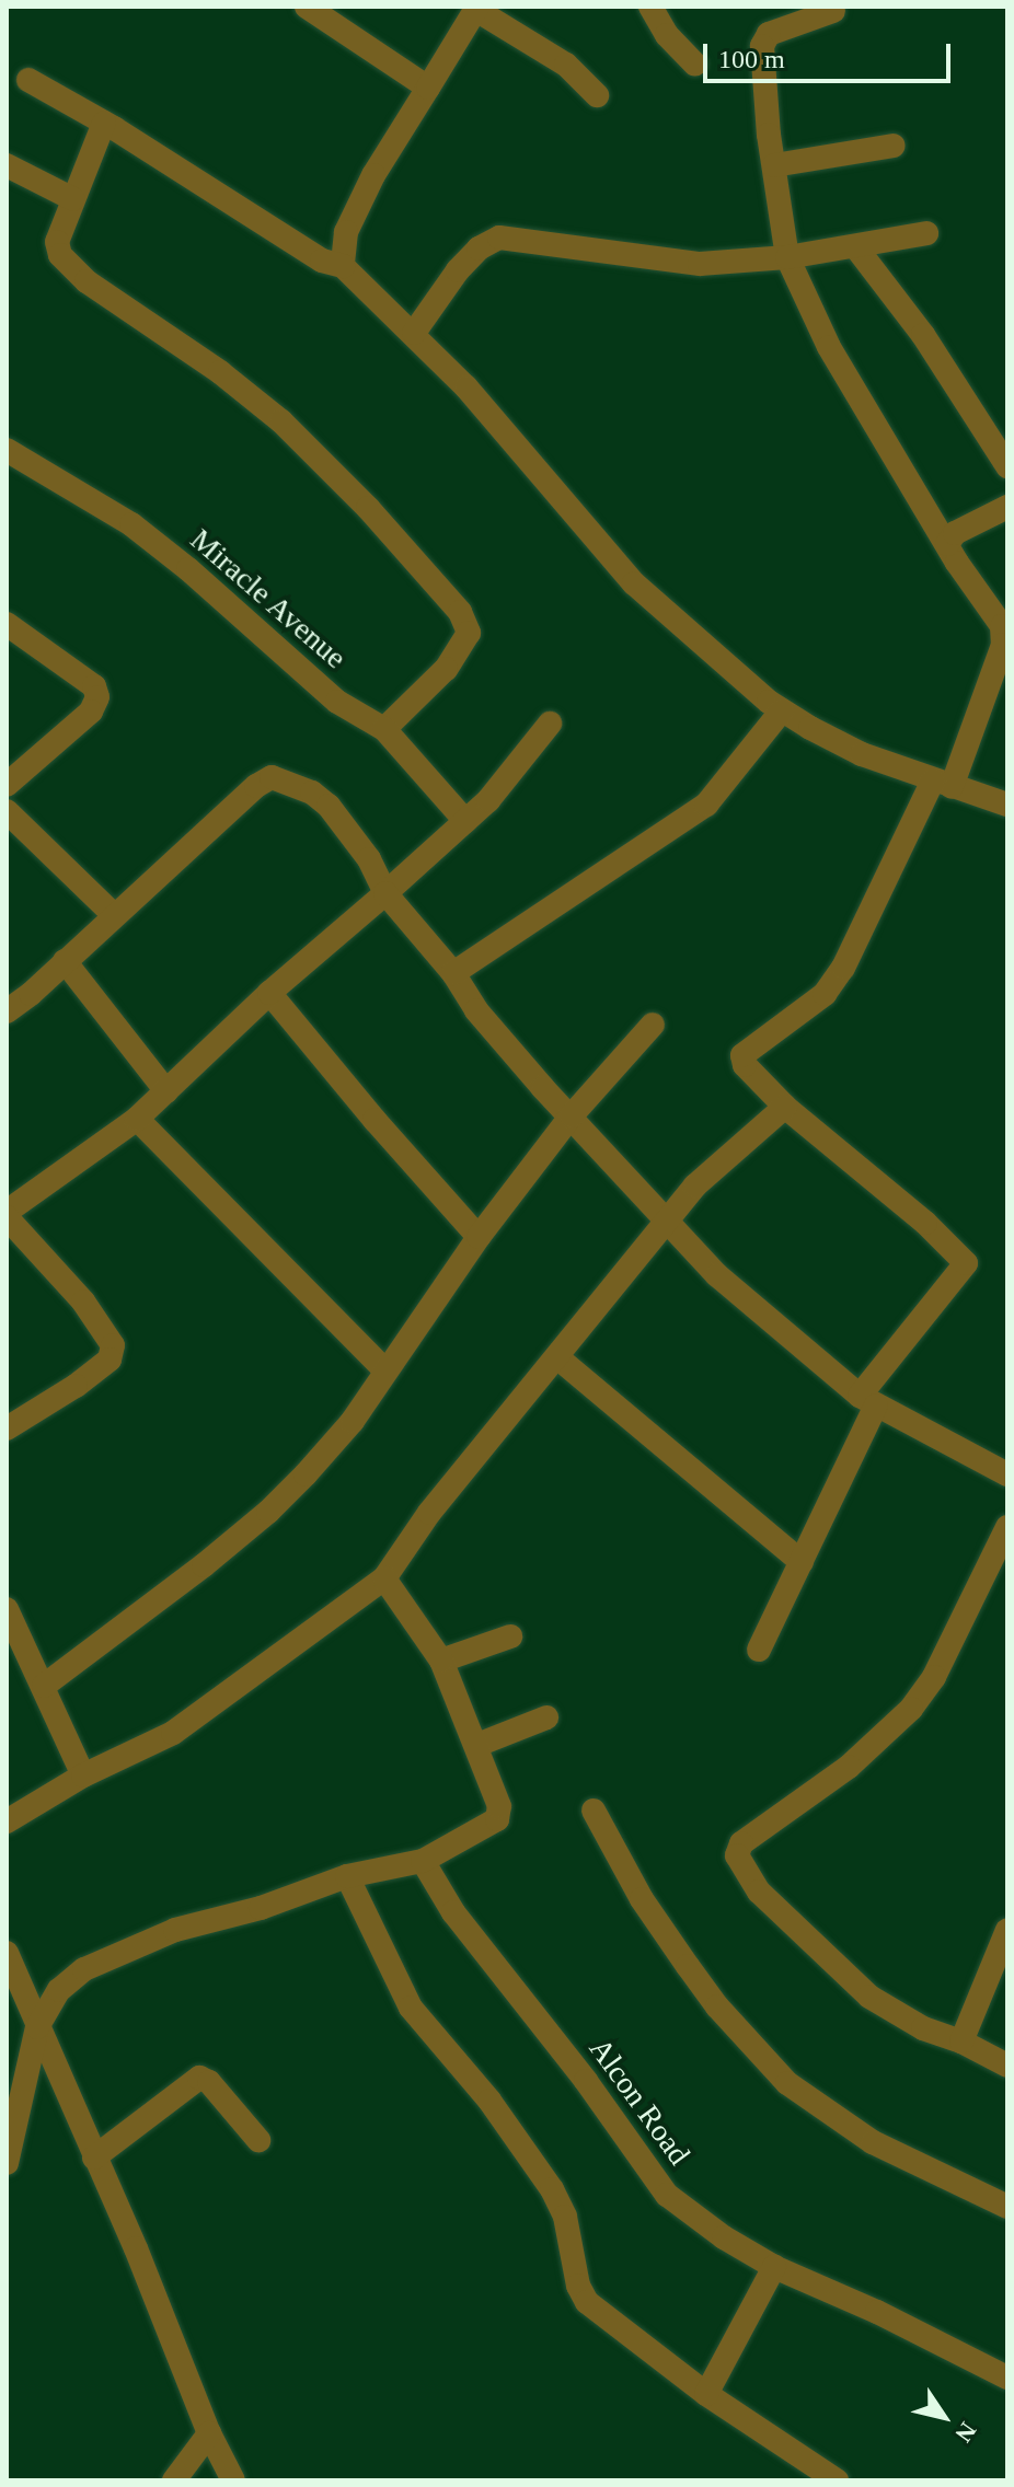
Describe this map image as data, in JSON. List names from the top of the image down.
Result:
{
  "streets": {
    "street": ["Miracle Avenue", "Alcon Road"]
  },
  "scale_bar": "100 m",
  "north": "bottom right"
}
